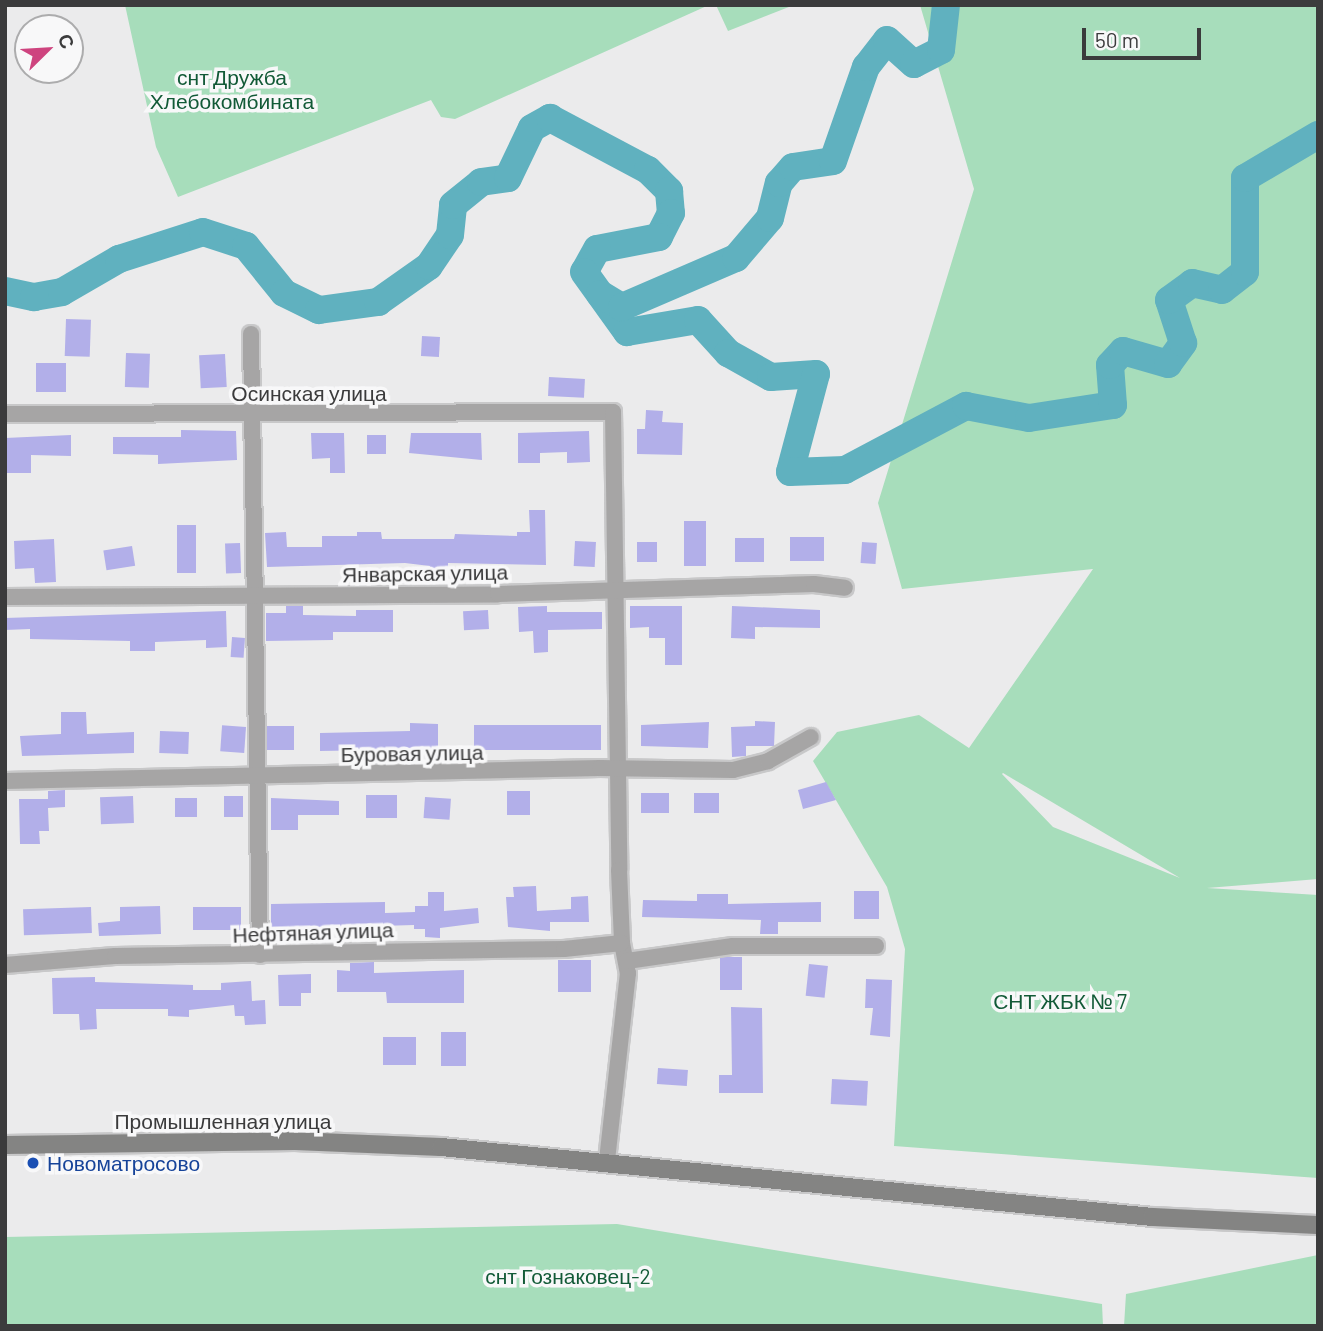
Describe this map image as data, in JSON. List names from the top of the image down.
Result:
{
  "streets": {
    "main road": ["Промышленная улица"],
    "street": [
      "Осинская улица",
      "Январская улица",
      "Буровая улица",
      "Нефтяная улица"
    ]
  },
  "crossings": [
    ["Осинская улица", "Январская улица"]
  ],
  "parks": ["снт Дружба Хлебокомбината", "СНТ ЖБК № 7", "снт Гознаковец-2"],
  "places": ["Новоматросово"],
  "scale_bar": "50 m",
  "north": "top right"
}
